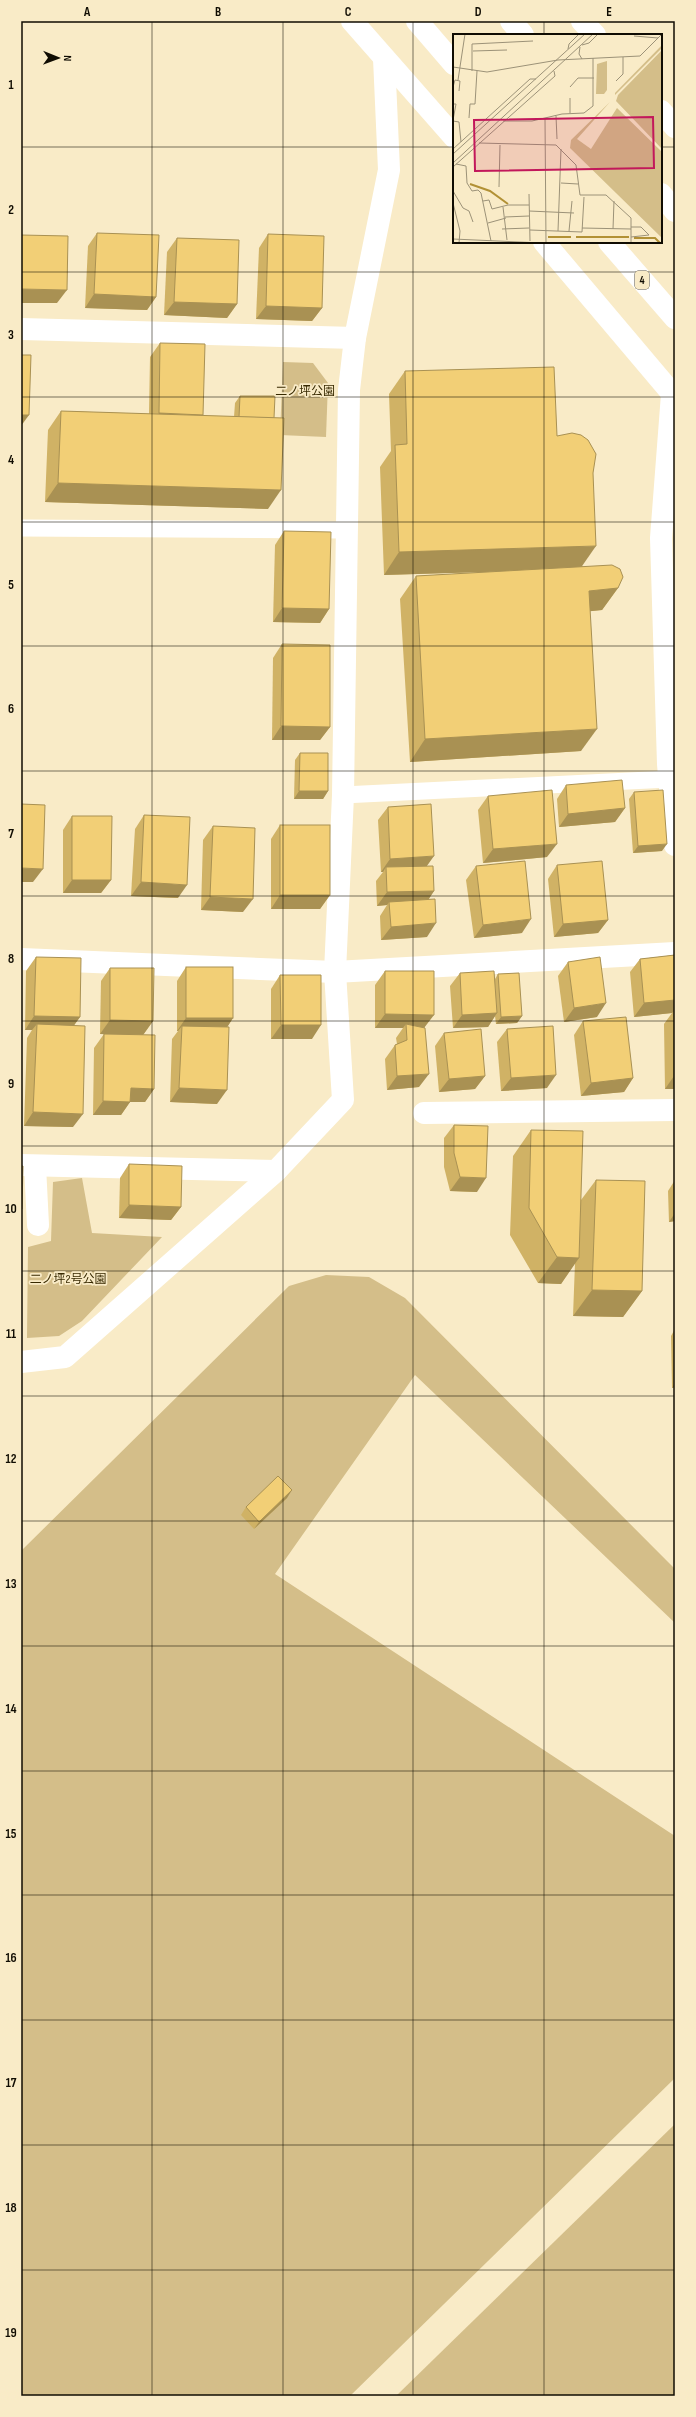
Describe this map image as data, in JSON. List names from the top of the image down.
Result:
{
  "streets": {
    "main road": ["4"]
  },
  "parks": ["二ノ坪公園", "二ノ坪2号公園"],
  "north": "right",
  "grid": {
    "columns": [
      "A",
      "B",
      "C",
      "D",
      "E"
    ],
    "rows": [
      "1",
      "2",
      "3",
      "4",
      "5",
      "6",
      "7",
      "8",
      "9",
      "10",
      "11",
      "12",
      "13",
      "14",
      "15",
      "16",
      "17",
      "18",
      "19"
    ]
  }
}
